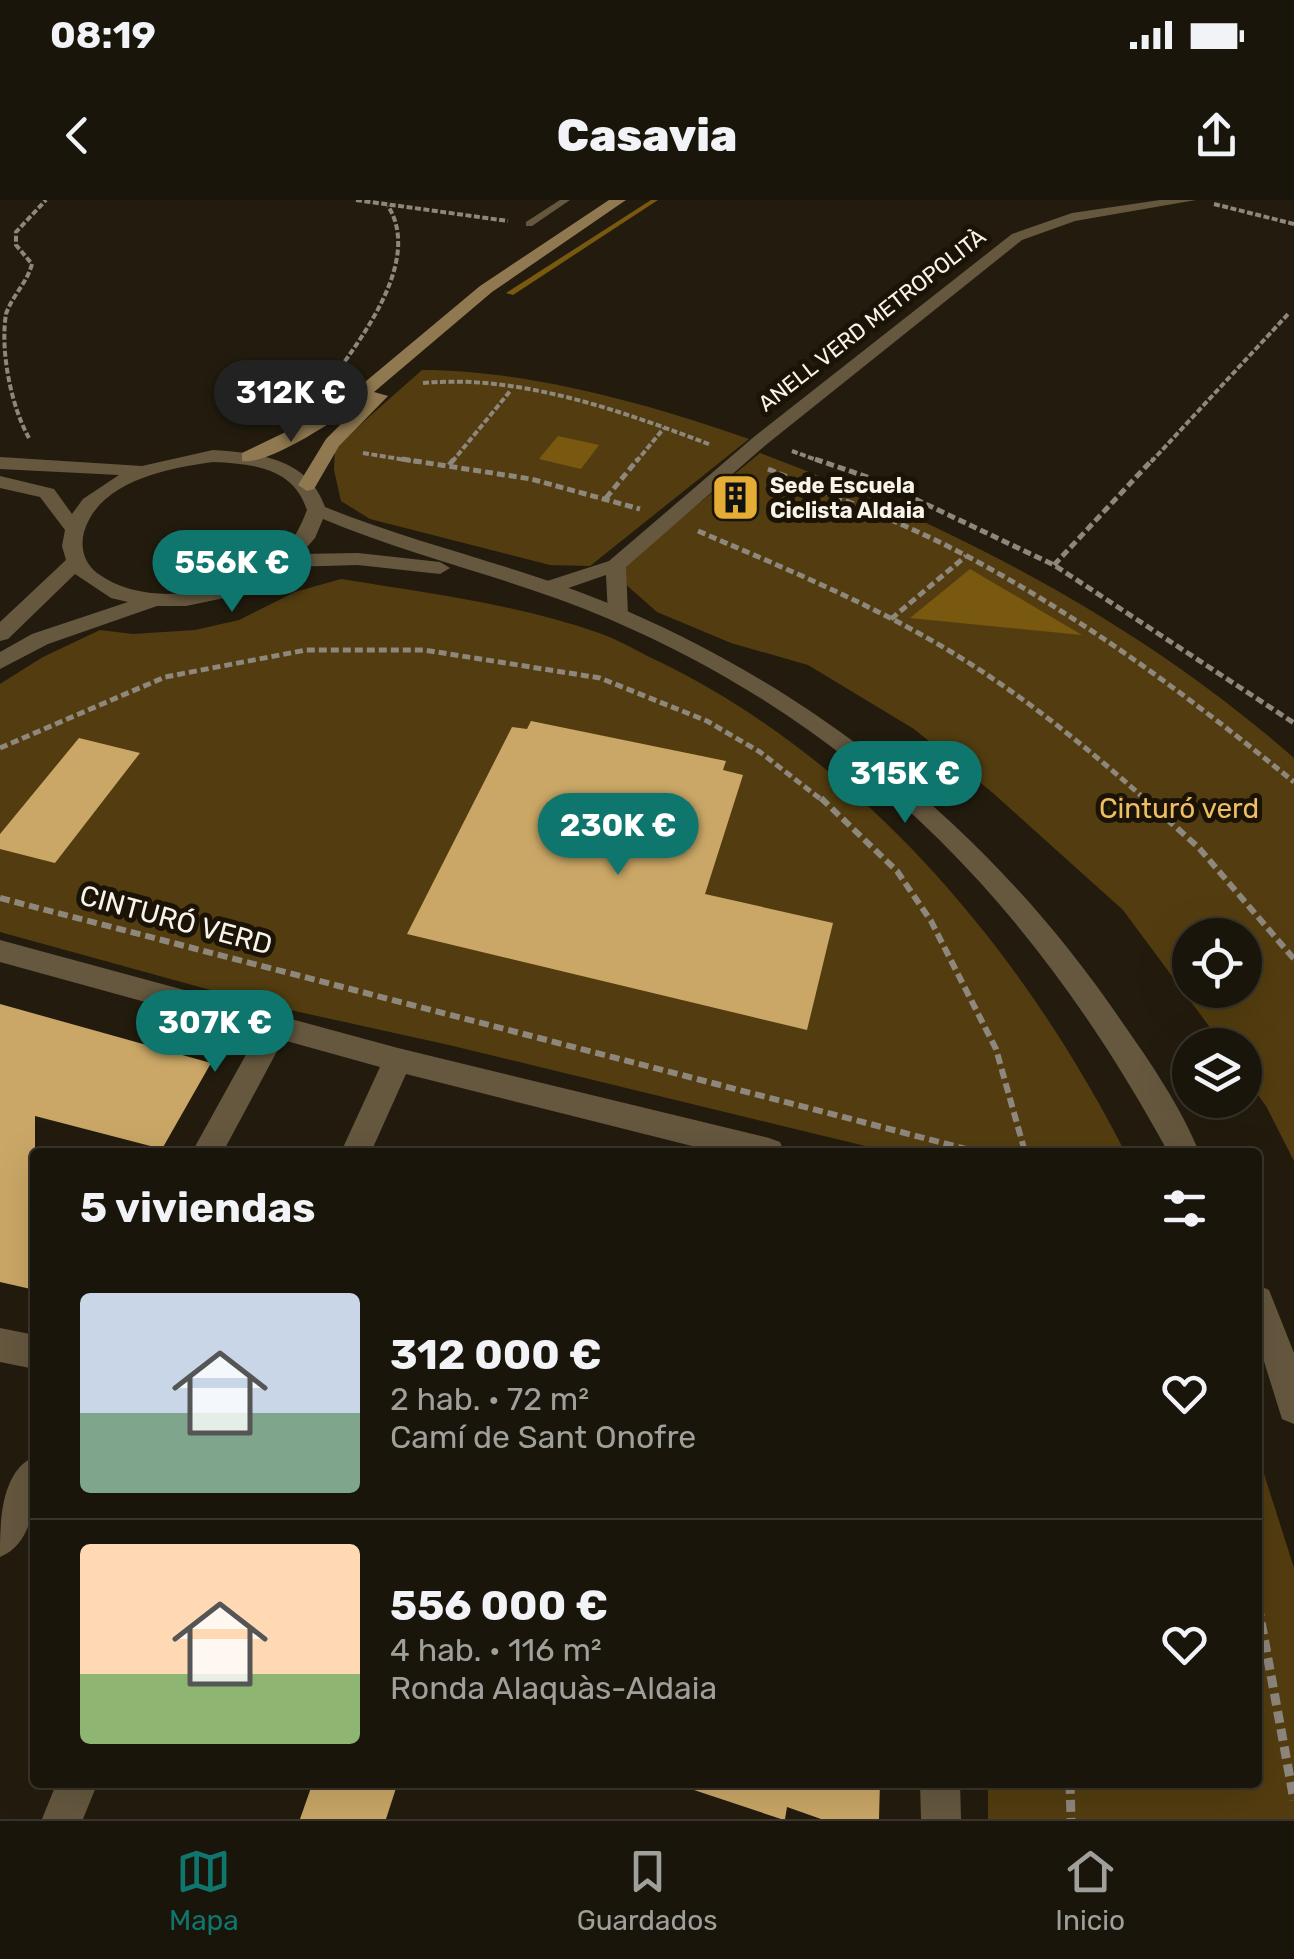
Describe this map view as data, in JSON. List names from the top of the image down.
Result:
{
  "streets": {
    "street": ["ANELL VERD METROPOLITÀ"],
    "path": ["CINTURÓ VERD"]
  },
  "parks": ["Cinturó verd"],
  "places": {
    "building": ["Sede Escuela Ciclista Aldaia"]
  },
  "page": {
    "status": "08:19",
    "header": "Casavia",
    "price": [
      "312K €",
      "556K €",
      "315K €",
      "230K €",
      "307K €"
    ],
    "heading": "5 viviendas",
    "list": [
      {
        "name": "312 000 €",
        "note": "2 hab. · 72 m² · Camí de Sant Onofre"
      },
      {
        "name": "556 000 €",
        "note": "4 hab. · 116 m² · Ronda Alaquàs-Aldaia"
      }
    ],
    "tabs": ["Mapa", "Guardados", "Inicio"]
  }
}
